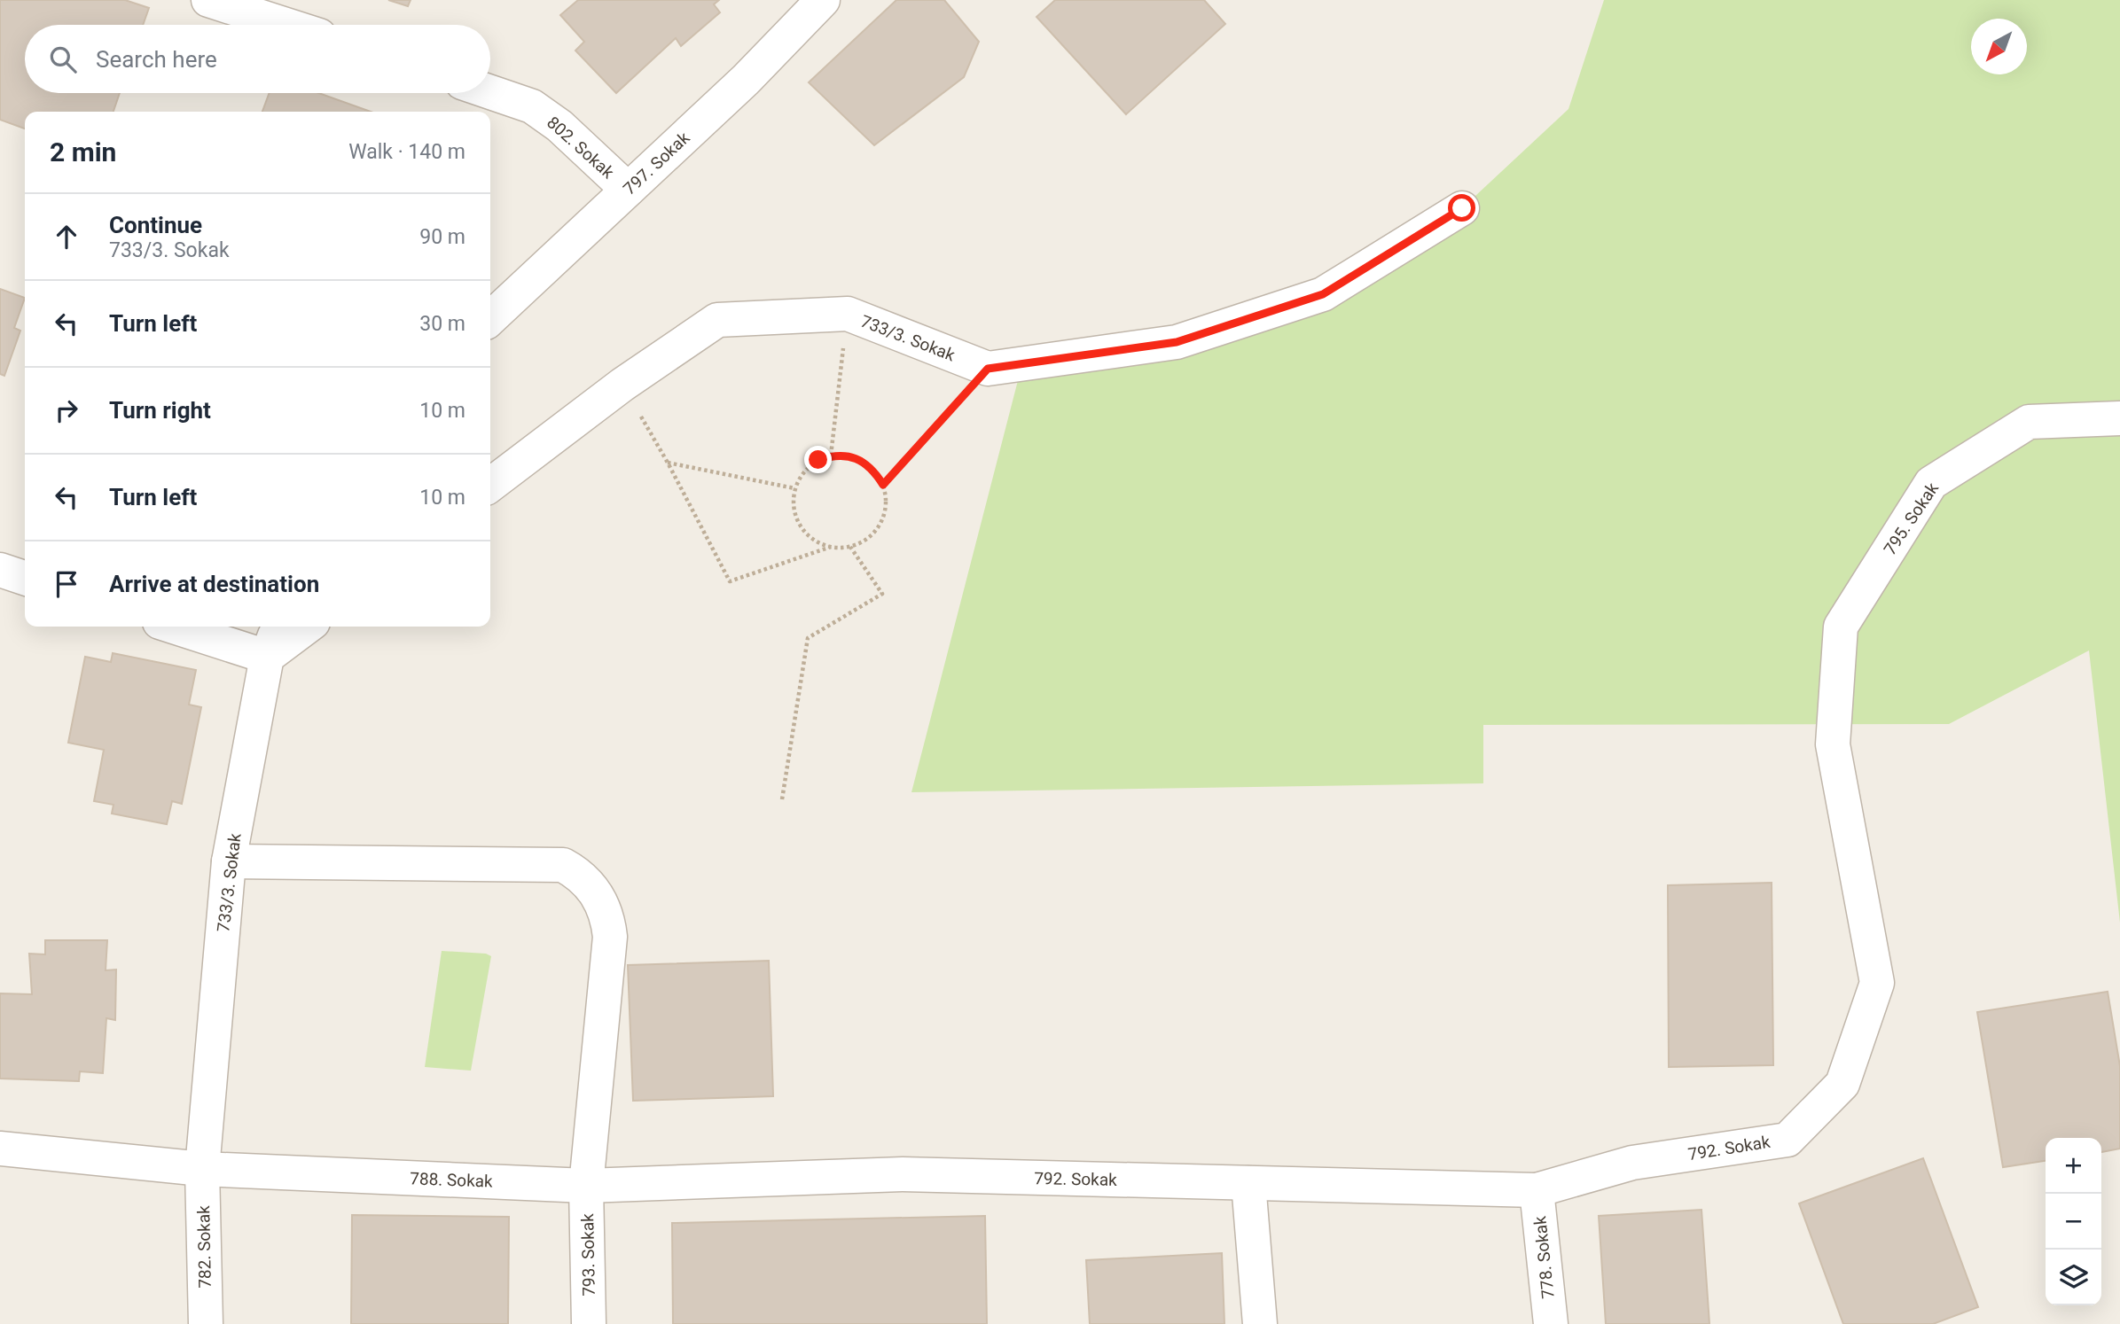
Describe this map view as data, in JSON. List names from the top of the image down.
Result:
{
  "streets": {
    "street": [
      "802. Sokak",
      "797. Sokak",
      "733/3. Sokak",
      "795. Sokak",
      "792. Sokak",
      "788. Sokak",
      "782. Sokak",
      "793. Sokak",
      "778. Sokak"
    ]
  },
  "crossings": [
    ["802. Sokak", "797. Sokak"],
    ["733/3. Sokak", "788. Sokak"],
    ["733/3. Sokak", "782. Sokak"],
    ["733/3. Sokak", "793. Sokak"],
    ["795. Sokak", "792. Sokak"],
    ["792. Sokak", "788. Sokak"],
    ["792. Sokak", "778. Sokak"],
    ["788. Sokak", "782. Sokak"],
    ["788. Sokak", "793. Sokak"]
  ],
  "north": "bottom left",
  "page": {
    "search": "Search here",
    "heading": ["2 min", "Walk · 140 m"],
    "list": [
      ["Continue", "733/3. Sokak", "90 m"],
      ["Turn left", "30 m"],
      ["Turn right", "10 m"],
      ["Turn left", "10 m"],
      "Arrive at destination"
    ],
    "map_buttons": ["+", "−"]
  }
}
